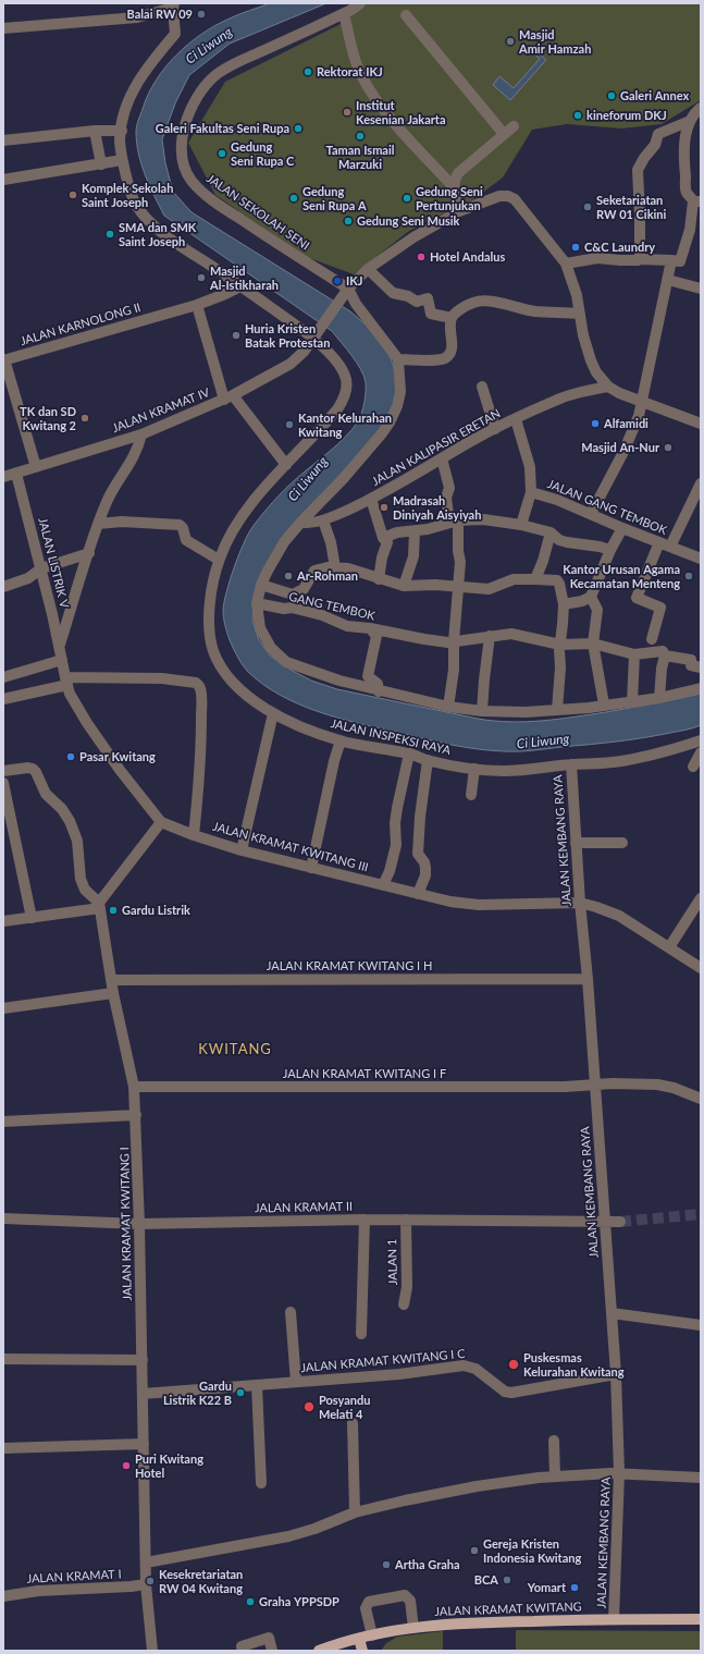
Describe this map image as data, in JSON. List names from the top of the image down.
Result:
{
  "streets": {
    "main road": ["JALAN KRAMAT KWITANG"],
    "street": [
      "JALAN SEKOLAH SENI",
      "JALAN KARNOLONG II",
      "JALAN KRAMAT IV",
      "JALAN KALIPASIR ERETAN",
      "JALAN GANG TEMBOK",
      "JALAN LISTRIK V",
      "GANG TEMBOK",
      "JALAN INSPEKSI RAYA",
      "JALAN KEMBANG RAYA",
      "JALAN KRAMAT KWITANG III",
      "JALAN KRAMAT KWITANG I H",
      "JALAN KRAMAT KWITANG I F",
      "JALAN KRAMAT II",
      "JALAN KRAMAT KWITANG I",
      "JALAN 1",
      "JALAN KRAMAT KWITANG I C",
      "JALAN KRAMAT I"
    ]
  },
  "crossings": [
    ["JALAN SEKOLAH SENI", "JALAN KRAMAT IV"],
    ["JALAN KARNOLONG II", "JALAN KRAMAT IV"],
    ["JALAN KARNOLONG II", "JALAN INSPEKSI RAYA"],
    ["JALAN KRAMAT IV", "JALAN LISTRIK V"],
    ["JALAN KRAMAT IV", "JALAN INSPEKSI RAYA"],
    ["JALAN KALIPASIR ERETAN", "JALAN GANG TEMBOK"],
    ["JALAN INSPEKSI RAYA", "JALAN KEMBANG RAYA"],
    ["JALAN KEMBANG RAYA", "JALAN KRAMAT KWITANG III"],
    ["JALAN KEMBANG RAYA", "JALAN KRAMAT KWITANG I H"],
    ["JALAN KEMBANG RAYA", "JALAN KRAMAT KWITANG I F"],
    ["JALAN KEMBANG RAYA", "JALAN KRAMAT II"],
    ["JALAN KEMBANG RAYA", "JALAN KRAMAT KWITANG I C"],
    ["JALAN KEMBANG RAYA", "JALAN KRAMAT KWITANG"],
    ["JALAN KRAMAT KWITANG I H", "JALAN KRAMAT KWITANG I"],
    ["JALAN KRAMAT KWITANG I F", "JALAN KRAMAT KWITANG I"],
    ["JALAN KRAMAT II", "JALAN KRAMAT KWITANG I"],
    ["JALAN KRAMAT II", "JALAN 1"],
    ["JALAN KRAMAT KWITANG I", "JALAN KRAMAT KWITANG I C"],
    ["JALAN KRAMAT KWITANG I", "JALAN KRAMAT I"]
  ],
  "districts": ["KWITANG"],
  "water": ["Ci Liwung"],
  "places": [
    "Balai RW 09",
    "Masjid Amir Hamzah",
    "Rektorat IKJ",
    "Galeri Annex",
    "Institut Kesenian Jakarta",
    "kineforum DKJ",
    "Galeri Fakultas Seni Rupa",
    "Taman Ismail Marzuki",
    "Gedung Seni Rupa C",
    "Komplek Sekolah Saint Joseph",
    "Gedung Seni Rupa A",
    "Gedung Seni Pertunjukan",
    "Seketariatan RW 01 Cikini",
    "Gedung Seni Musik",
    "SMA dan SMK Saint Joseph",
    "C&C Laundry",
    "Hotel Andalus",
    "Masjid Al-Istikharah",
    "IKJ",
    "Huria Kristen Batak Protestan",
    "TK dan SD Kwitang 2",
    "Alfamidi",
    "Kantor Kelurahan Kwitang",
    "Masjid An-Nur",
    "Madrasah Diniyah Aisyiyah",
    "Ar-Rohman",
    "Kantor Urusan Agama Kecamatan Menteng",
    "Pasar Kwitang",
    "Gardu Listrik",
    "Puskesmas Kelurahan Kwitang",
    "Gardu Listrik K22 B",
    "Posyandu Melati 4",
    "Puri Kwitang Hotel",
    "Gereja Kristen Indonesia Kwitang",
    "Artha Graha",
    "BCA",
    "Kesekretariatan RW 04 Kwitang",
    "Yomart",
    "Graha YPPSDP"
  ]
}
